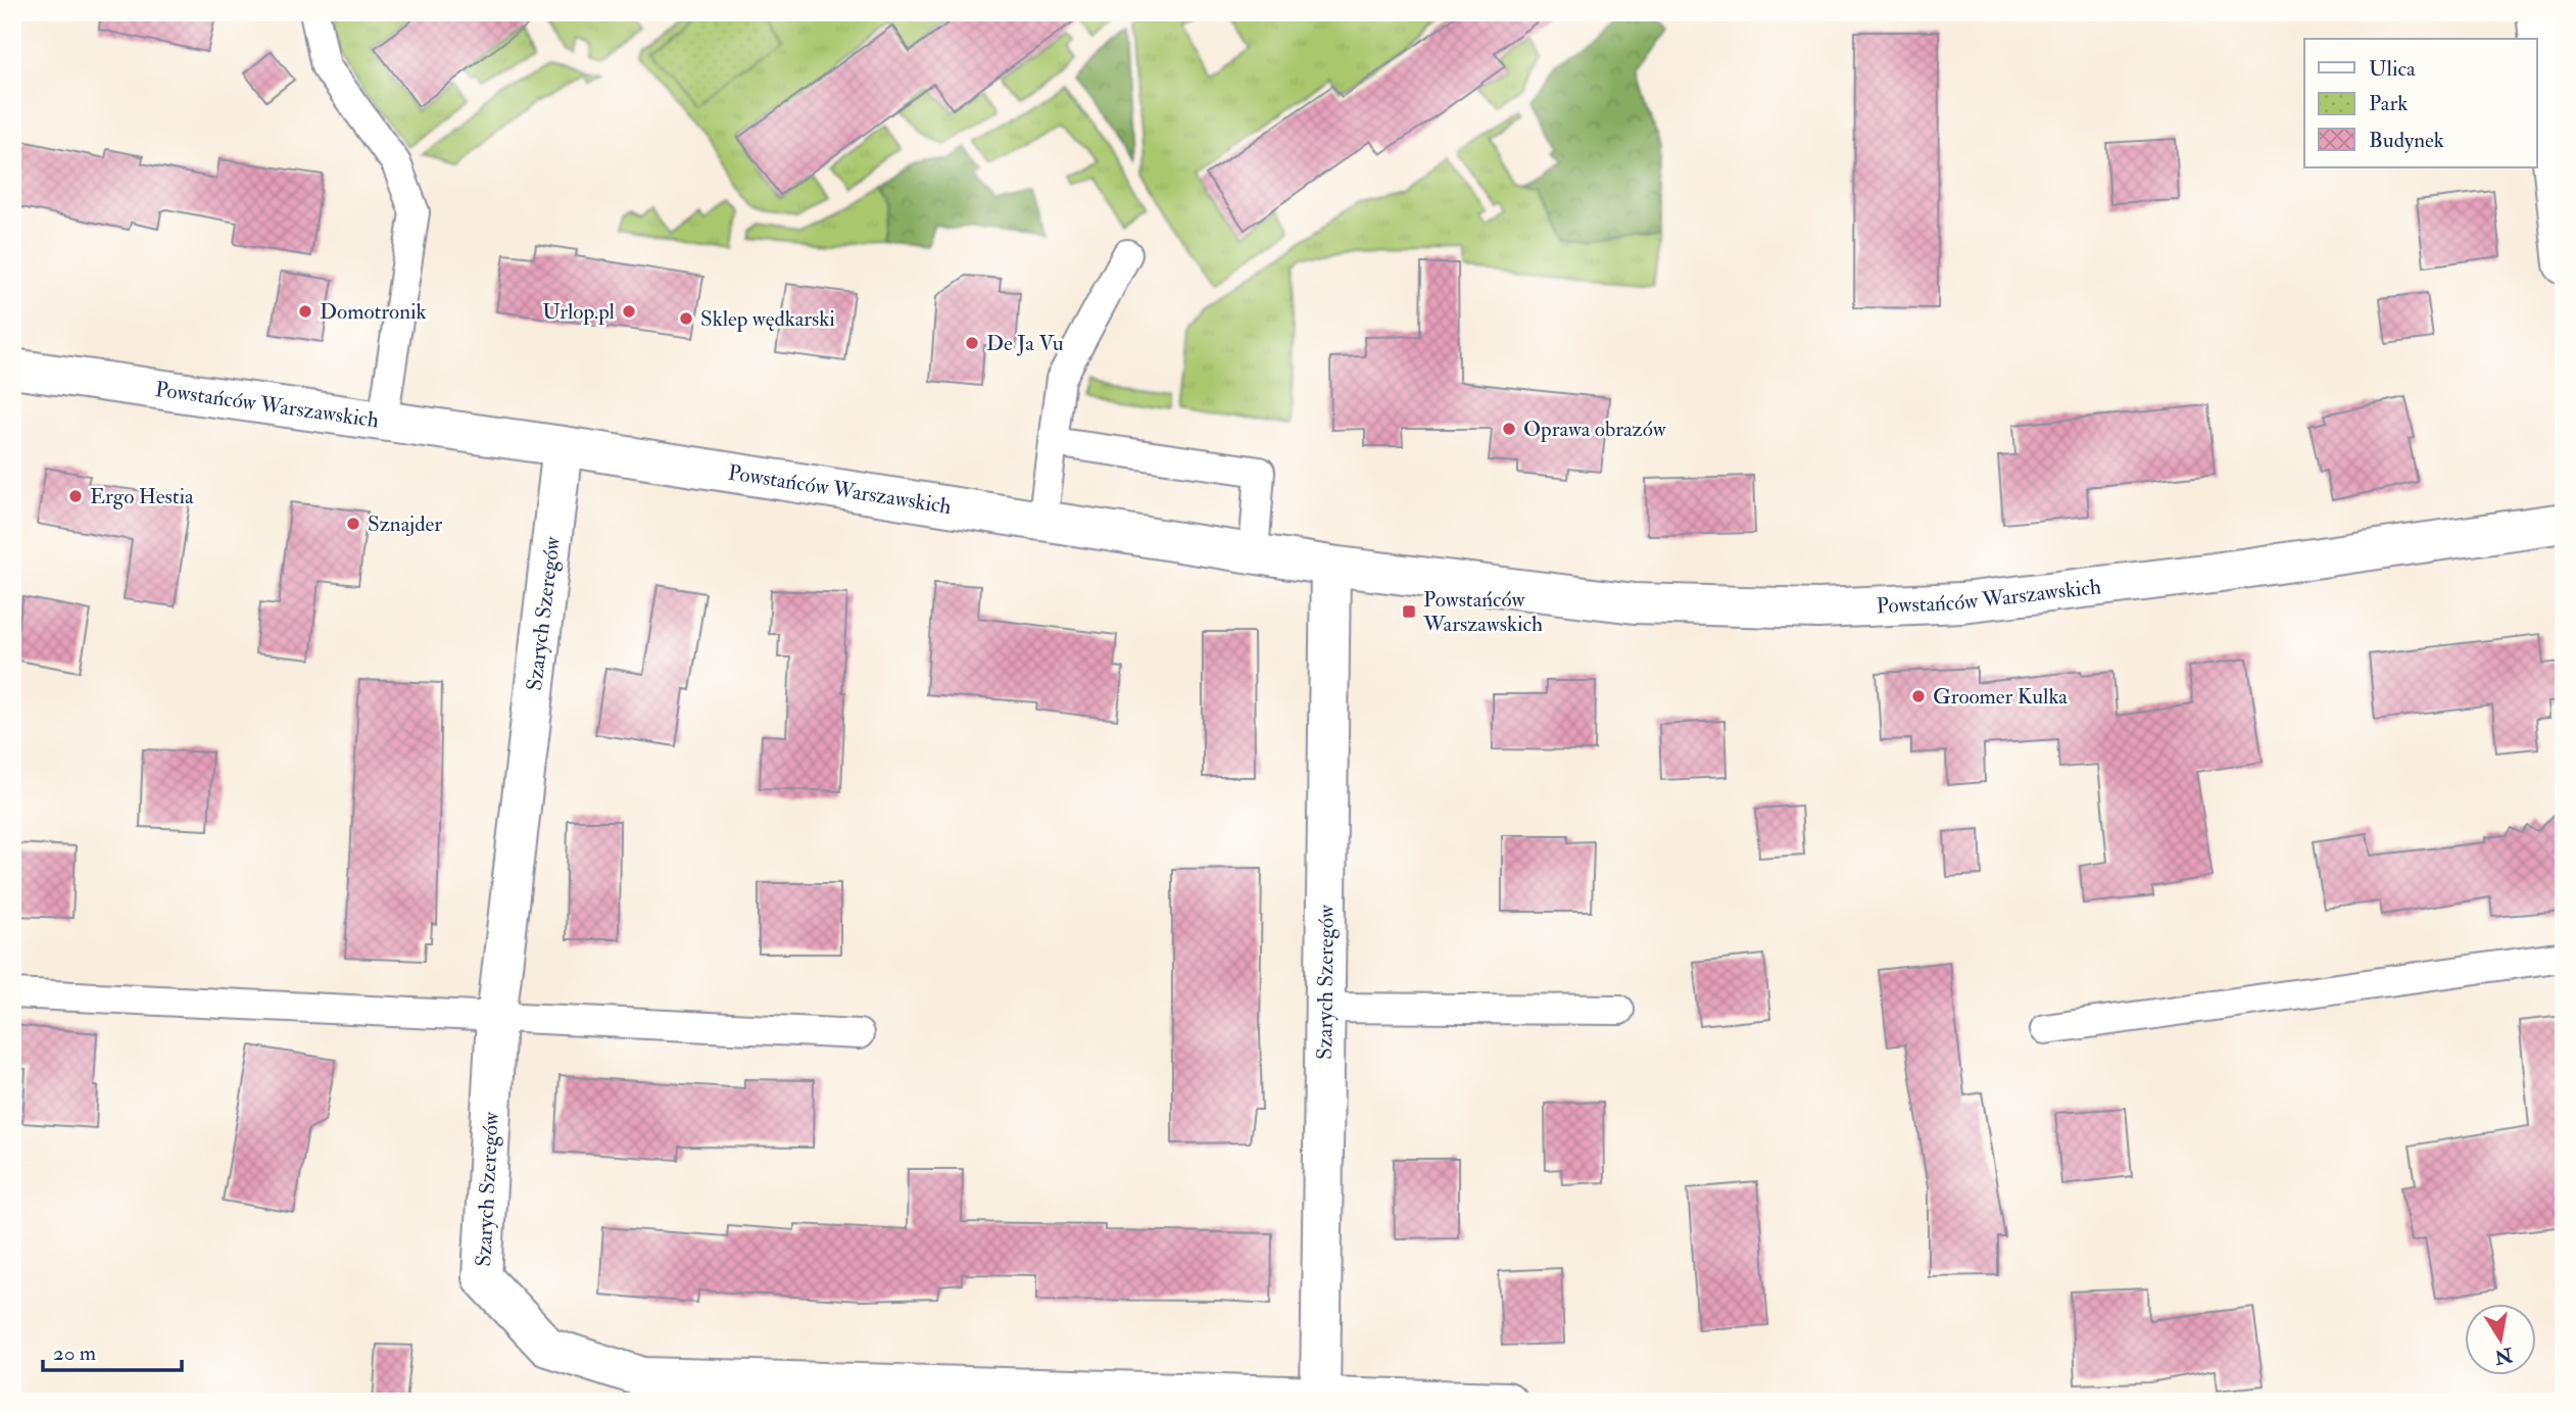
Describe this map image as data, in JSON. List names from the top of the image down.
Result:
{
  "streets": {
    "street": ["Powstańców Warszawskich", "Szarych Szeregów"]
  },
  "crossings": [
    ["Powstańców Warszawskich", "Szarych Szeregów"]
  ],
  "places": {
    "other": [
      "Domotronik",
      "Urlop.pl",
      "Sklep wędkarski",
      "De Ja Vu",
      "Oprawa obrazów",
      "Ergo Hestia",
      "Sznajder",
      "Groomer Kulka"
    ],
    "transit": ["Powstańców Warszawskich"]
  },
  "legend": ["Ulica", "Park", "Budynek"],
  "scale_bar": "20 m",
  "north": "bottom"
}
